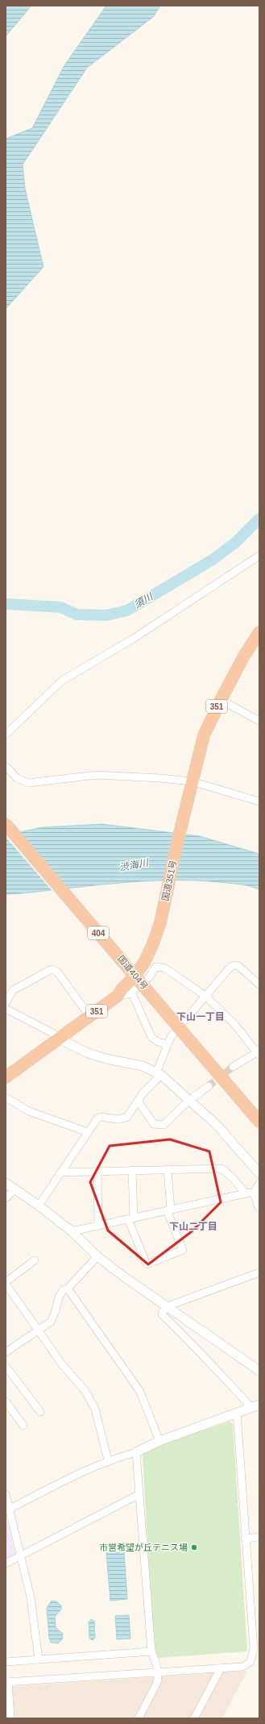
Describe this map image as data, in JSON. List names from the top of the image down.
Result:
{
  "streets": {
    "highway": [
      "351",
      "国道351号",
      "404",
      "国道404号"
    ]
  },
  "districts": ["下山一丁目", "下山二丁目"],
  "water": ["須川", "渋海川"],
  "places": ["市営希望が丘テニス場"]
}
